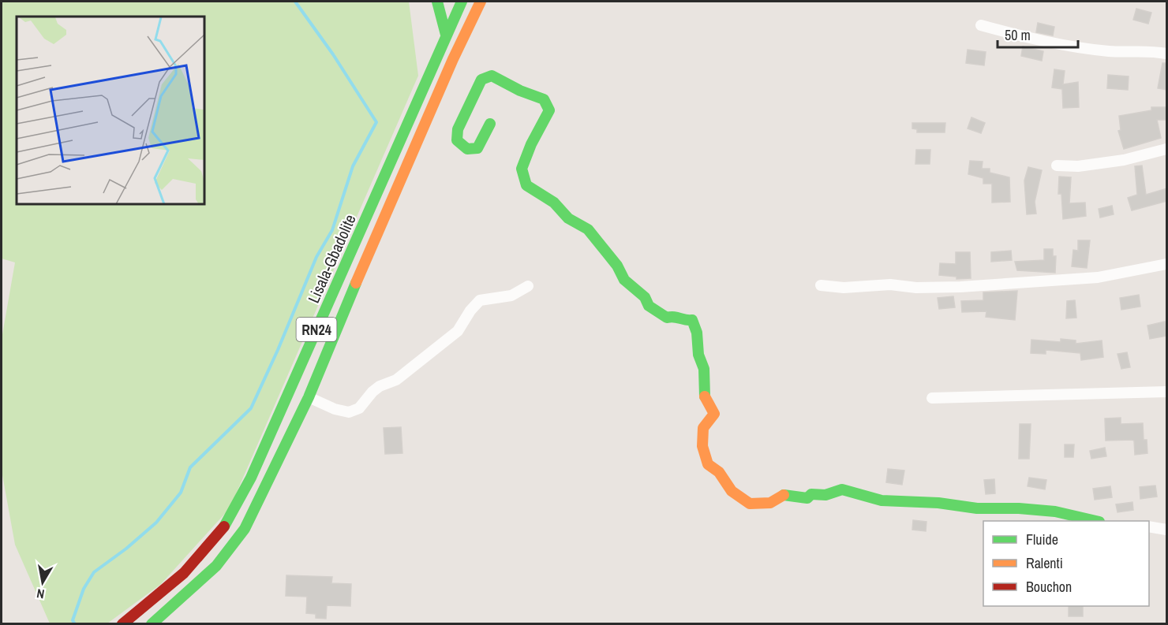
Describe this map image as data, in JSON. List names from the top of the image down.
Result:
{
  "streets": {
    "main road": ["Lisala-Gbadolite", "RN24"]
  },
  "legend": ["Fluide", "Ralenti", "Bouchon"],
  "scale_bar": "50 m",
  "north": "bottom"
}
